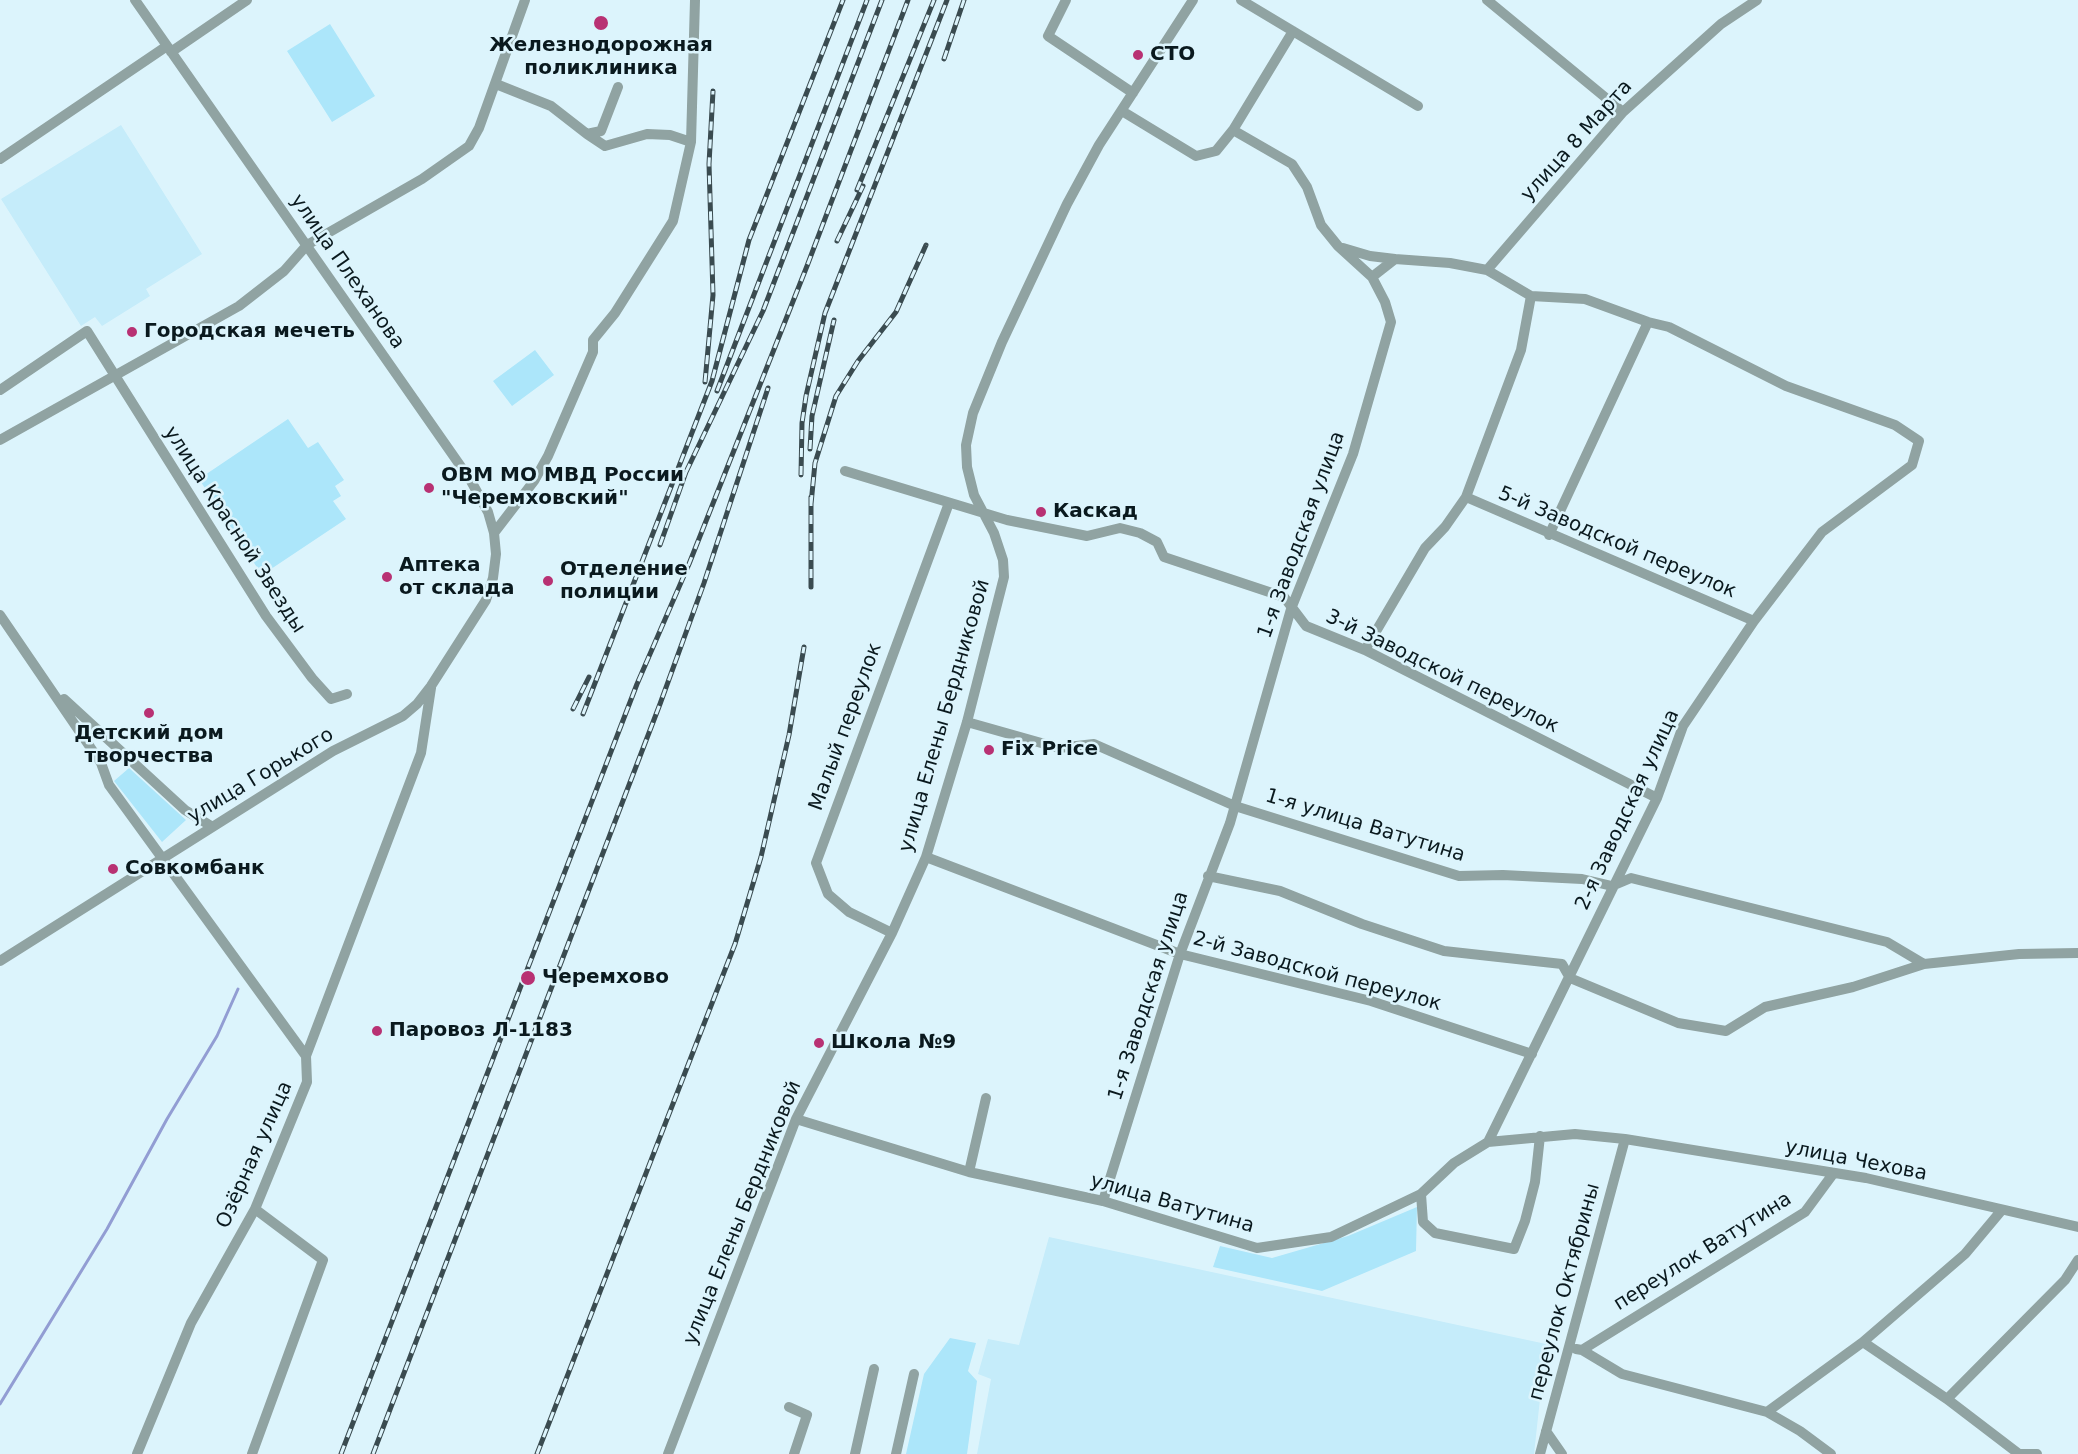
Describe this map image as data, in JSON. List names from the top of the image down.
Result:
{
  "streets": {
    "street": [
      "улица 8 Марта",
      "улица Плеханова",
      "улица Красной Звезды",
      "1-я Заводская улица",
      "5-й Заводской переулок",
      "3-й Заводской переулок",
      "улица Елены Бердниковой",
      "Малый переулок",
      "улица Горького",
      "2-я Заводская улица",
      "1-я улица Ватутина",
      "2-й Заводской переулок",
      "Озёрная улица",
      "улица Чехова",
      "улица Ватутина",
      "переулок Ватутина",
      "переулок Октябрины"
    ]
  },
  "crossings": [
    ["улица Плеханова", "улица Горького"],
    ["1-я Заводская улица", "3-й Заводской переулок"],
    ["1-я Заводская улица", "1-я улица Ватутина"],
    ["1-я Заводская улица", "2-й Заводской переулок"],
    ["1-я Заводская улица", "улица Ватутина"],
    ["5-й Заводской переулок", "2-я Заводская улица"],
    ["3-й Заводской переулок", "улица Елены Бердниковой"],
    ["3-й Заводской переулок", "Малый переулок"],
    ["3-й Заводской переулок", "2-я Заводская улица"],
    ["улица Елены Бердниковой", "Малый переулок"],
    ["улица Елены Бердниковой", "1-я улица Ватутина"],
    ["улица Елены Бердниковой", "2-й Заводской переулок"],
    ["улица Елены Бердниковой", "улица Ватутина"],
    ["улица Горького", "Озёрная улица"],
    ["2-я Заводская улица", "1-я улица Ватутина"],
    ["2-я Заводская улица", "2-й Заводской переулок"],
    ["2-я Заводская улица", "улица Ватутина"],
    ["улица Чехова", "улица Ватутина"],
    ["улица Чехова", "переулок Ватутина"],
    ["улица Чехова", "переулок Октябрины"],
    ["улица Ватутина", "переулок Октябрины"]
  ],
  "places": [
    "Железнодорожная поликлиника",
    "СТО",
    "Городская мечеть",
    "ОВМ МО МВД России \"Черемховский\"",
    "Каскад",
    "Аптека от склада",
    "Отделение полиции",
    "Детский дом творчества",
    "Fix Price",
    "Совкомбанк",
    "Черемхово",
    "Паровоз Л-1183",
    "Школа №9"
  ]
}
